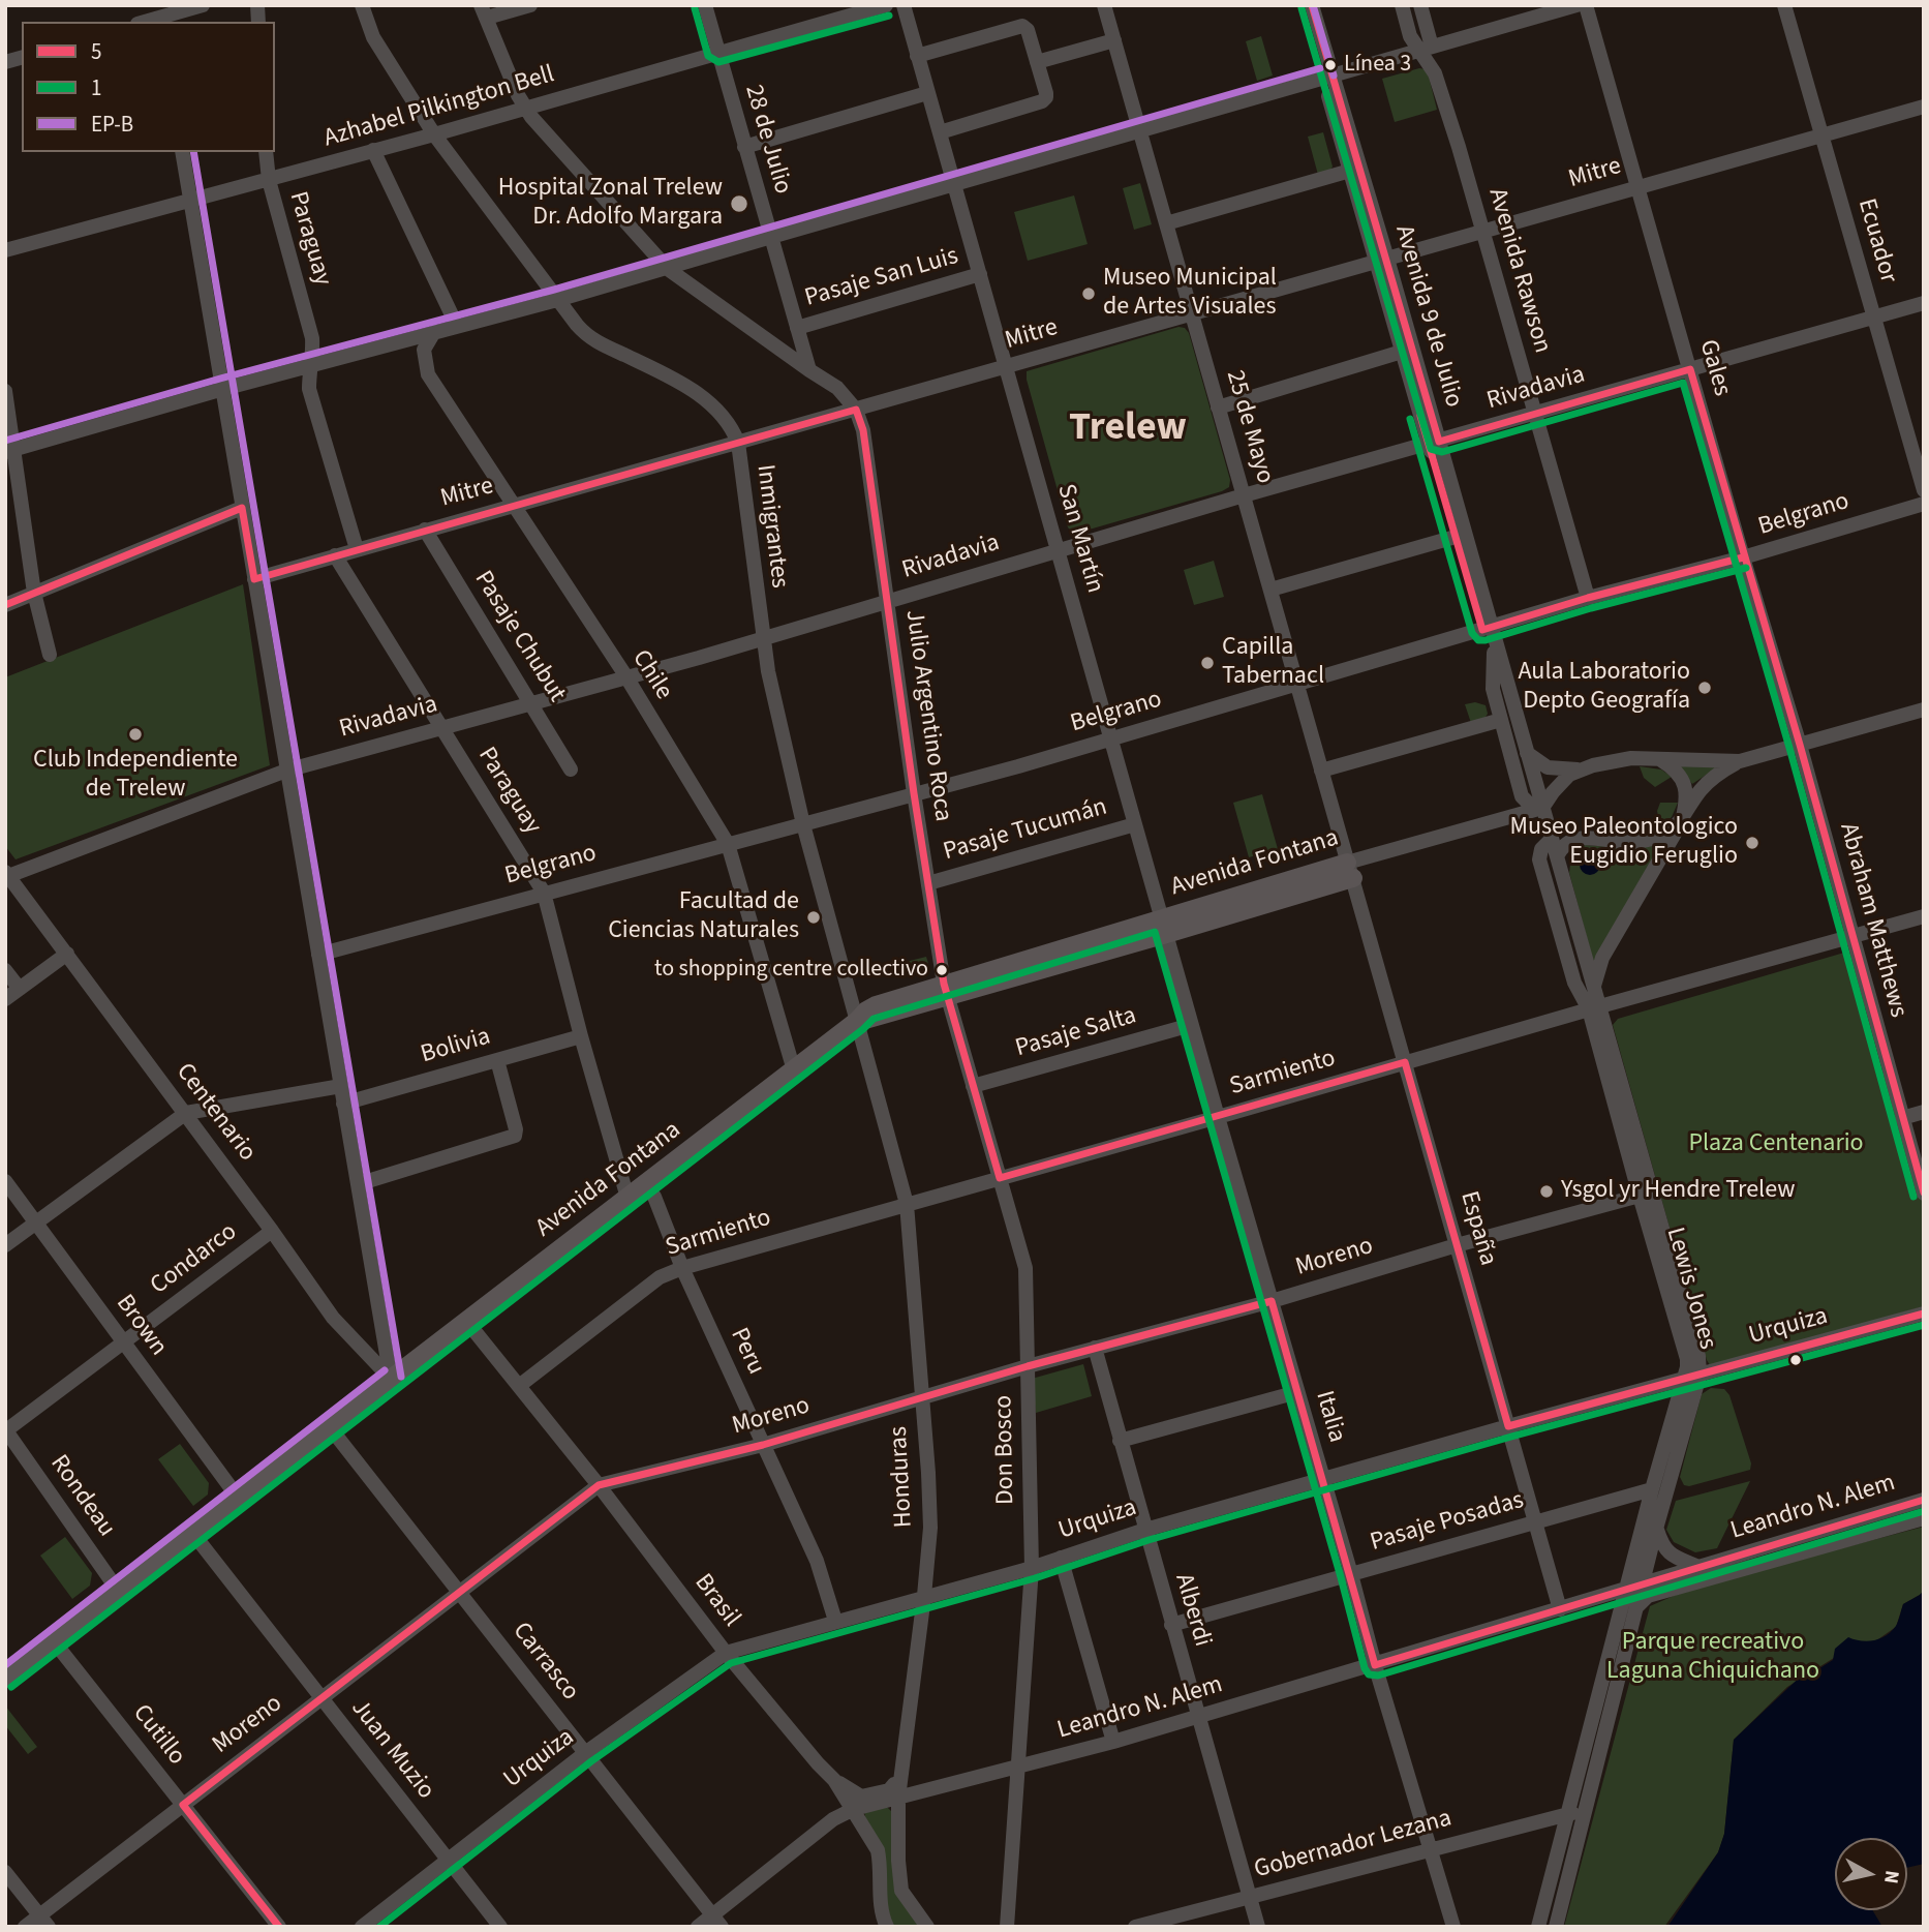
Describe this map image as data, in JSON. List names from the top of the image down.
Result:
{
  "streets": {
    "main road": ["Avenida Fontana"],
    "street": [
      "Azhabel Pilkington Bell",
      "28 de Julio",
      "Mitre",
      "Paraguay",
      "Ecuador",
      "Avenida Rawson",
      "Pasaje San Luis",
      "Avenida 9 de Julio",
      "Gales",
      "Rivadavia",
      "25 de Mayo",
      "Belgrano",
      "Inmigrantes",
      "San Martín",
      "Pasaje Chubut",
      "Chile",
      "Julio Argentino Roca",
      "Pasaje Tucumán",
      "Abraham Matthews",
      "Pasaje Salta",
      "Bolivia",
      "Sarmiento",
      "Centenario",
      "España",
      "Moreno",
      "Condarco",
      "Lewis Jones",
      "Brown",
      "Urquiza",
      "Peru",
      "Italia",
      "Don Bosco",
      "Honduras",
      "Rondeau",
      "Leandro N. Alem",
      "Pasaje Posadas",
      "Brasil",
      "Alberdi",
      "Carrasco",
      "Cutillo",
      "Juan Muzio",
      "Gobernador Lezana"
    ]
  },
  "crossings": [
    ["Azhabel Pilkington Bell", "28 de Julio"],
    ["Azhabel Pilkington Bell", "Paraguay"],
    ["Azhabel Pilkington Bell", "Inmigrantes"],
    ["Azhabel Pilkington Bell", "Julio Argentino Roca"],
    ["28 de Julio", "Pasaje San Luis"],
    ["28 de Julio", "Julio Argentino Roca"],
    ["Mitre", "Paraguay"],
    ["Mitre", "Ecuador"],
    ["Mitre", "Avenida Rawson"],
    ["Mitre", "Avenida 9 de Julio"],
    ["Mitre", "Gales"],
    ["Mitre", "25 de Mayo"],
    ["Mitre", "Inmigrantes"],
    ["Mitre", "San Martín"],
    ["Mitre", "Pasaje Chubut"],
    ["Mitre", "Chile"],
    ["Mitre", "Julio Argentino Roca"],
    ["Paraguay", "Rivadavia"],
    ["Paraguay", "Belgrano"],
    ["Paraguay", "Avenida Fontana"],
    ["Paraguay", "Bolivia"],
    ["Ecuador", "Rivadavia"],
    ["Avenida Rawson", "Rivadavia"],
    ["Avenida Rawson", "Belgrano"],
    ["Pasaje San Luis", "San Martín"],
    ["Avenida 9 de Julio", "Rivadavia"],
    ["Avenida 9 de Julio", "Belgrano"],
    ["Avenida 9 de Julio", "Avenida Fontana"],
    ["Avenida 9 de Julio", "Lewis Jones"],
    ["Gales", "Rivadavia"],
    ["Gales", "Belgrano"],
    ["Gales", "Abraham Matthews"],
    ["Rivadavia", "25 de Mayo"],
    ["Rivadavia", "Inmigrantes"],
    ["Rivadavia", "San Martín"],
    ["Rivadavia", "Pasaje Chubut"],
    ["Rivadavia", "Chile"],
    ["Rivadavia", "Julio Argentino Roca"],
    ["Rivadavia", "Centenario"],
    ["25 de Mayo", "Belgrano"],
    ["25 de Mayo", "Avenida Fontana"],
    ["25 de Mayo", "España"],
    ["Belgrano", "Inmigrantes"],
    ["Belgrano", "San Martín"],
    ["Belgrano", "Chile"],
    ["Belgrano", "Julio Argentino Roca"],
    ["Inmigrantes", "Avenida Fontana"],
    ["Inmigrantes", "Honduras"],
    ["San Martín", "Pasaje Tucumán"],
    ["San Martín", "Avenida Fontana"],
    ["San Martín", "Italia"],
    ["Chile", "Avenida Fontana"],
    ["Julio Argentino Roca", "Pasaje Tucumán"],
    ["Julio Argentino Roca", "Avenida Fontana"],
    ["Julio Argentino Roca", "Don Bosco"],
    ["Avenida Fontana", "Centenario"],
    ["Avenida Fontana", "España"],
    ["Avenida Fontana", "Lewis Jones"],
    ["Avenida Fontana", "Brown"],
    ["Avenida Fontana", "Peru"],
    ["Avenida Fontana", "Italia"],
    ["Avenida Fontana", "Don Bosco"],
    ["Avenida Fontana", "Honduras"],
    ["Avenida Fontana", "Rondeau"],
    ["Avenida Fontana", "Brasil"],
    ["Avenida Fontana", "Carrasco"],
    ["Avenida Fontana", "Cutillo"],
    ["Avenida Fontana", "Juan Muzio"],
    ["Abraham Matthews", "Sarmiento"],
    ["Pasaje Salta", "Italia"],
    ["Pasaje Salta", "Don Bosco"],
    ["Sarmiento", "España"],
    ["Sarmiento", "Lewis Jones"],
    ["Sarmiento", "Peru"],
    ["Sarmiento", "Italia"],
    ["Sarmiento", "Don Bosco"],
    ["Sarmiento", "Honduras"],
    ["Sarmiento", "Brasil"],
    ["Centenario", "Condarco"],
    ["España", "Moreno"],
    ["España", "Urquiza"],
    ["España", "Leandro N. Alem"],
    ["España", "Pasaje Posadas"],
    ["Moreno", "Lewis Jones"],
    ["Moreno", "Peru"],
    ["Moreno", "Italia"],
    ["Moreno", "Don Bosco"],
    ["Moreno", "Honduras"],
    ["Moreno", "Brasil"],
    ["Moreno", "Alberdi"],
    ["Moreno", "Carrasco"],
    ["Moreno", "Cutillo"],
    ["Moreno", "Juan Muzio"],
    ["Condarco", "Brown"],
    ["Condarco", "Rondeau"],
    ["Lewis Jones", "Urquiza"],
    ["Lewis Jones", "Leandro N. Alem"],
    ["Lewis Jones", "Pasaje Posadas"],
    ["Lewis Jones", "Gobernador Lezana"],
    ["Urquiza", "Peru"],
    ["Urquiza", "Italia"],
    ["Urquiza", "Don Bosco"],
    ["Urquiza", "Honduras"],
    ["Urquiza", "Brasil"],
    ["Urquiza", "Alberdi"],
    ["Urquiza", "Carrasco"],
    ["Urquiza", "Juan Muzio"],
    ["Italia", "Leandro N. Alem"],
    ["Italia", "Pasaje Posadas"],
    ["Italia", "Gobernador Lezana"],
    ["Don Bosco", "Leandro N. Alem"],
    ["Honduras", "Leandro N. Alem"],
    ["Leandro N. Alem", "Brasil"],
    ["Leandro N. Alem", "Alberdi"],
    ["Leandro N. Alem", "Carrasco"],
    ["Pasaje Posadas", "Alberdi"],
    ["Alberdi", "Gobernador Lezana"]
  ],
  "districts": ["Trelew"],
  "parks": ["Plaza Centenario", "Parque recreativo Laguna Chiquichano"],
  "places": [
    "Línea 3",
    "Hospital Zonal Trelew Dr. Adolfo Margara",
    "Museo Municipal de Artes Visuales",
    "Capilla Tabernacl",
    "Aula Laboratorio Depto Geografía",
    "Club Independiente de Trelew",
    "Museo Paleontologico Eugidio Feruglio",
    "Facultad de Ciencias Naturales",
    "to shopping centre collectivo",
    "Ysgol yr Hendre Trelew"
  ],
  "lines": ["transit line 5", "transit line EP-B", "transit line 1"],
  "legend": ["5", "1", "EP-B"],
  "north": "right"
}
